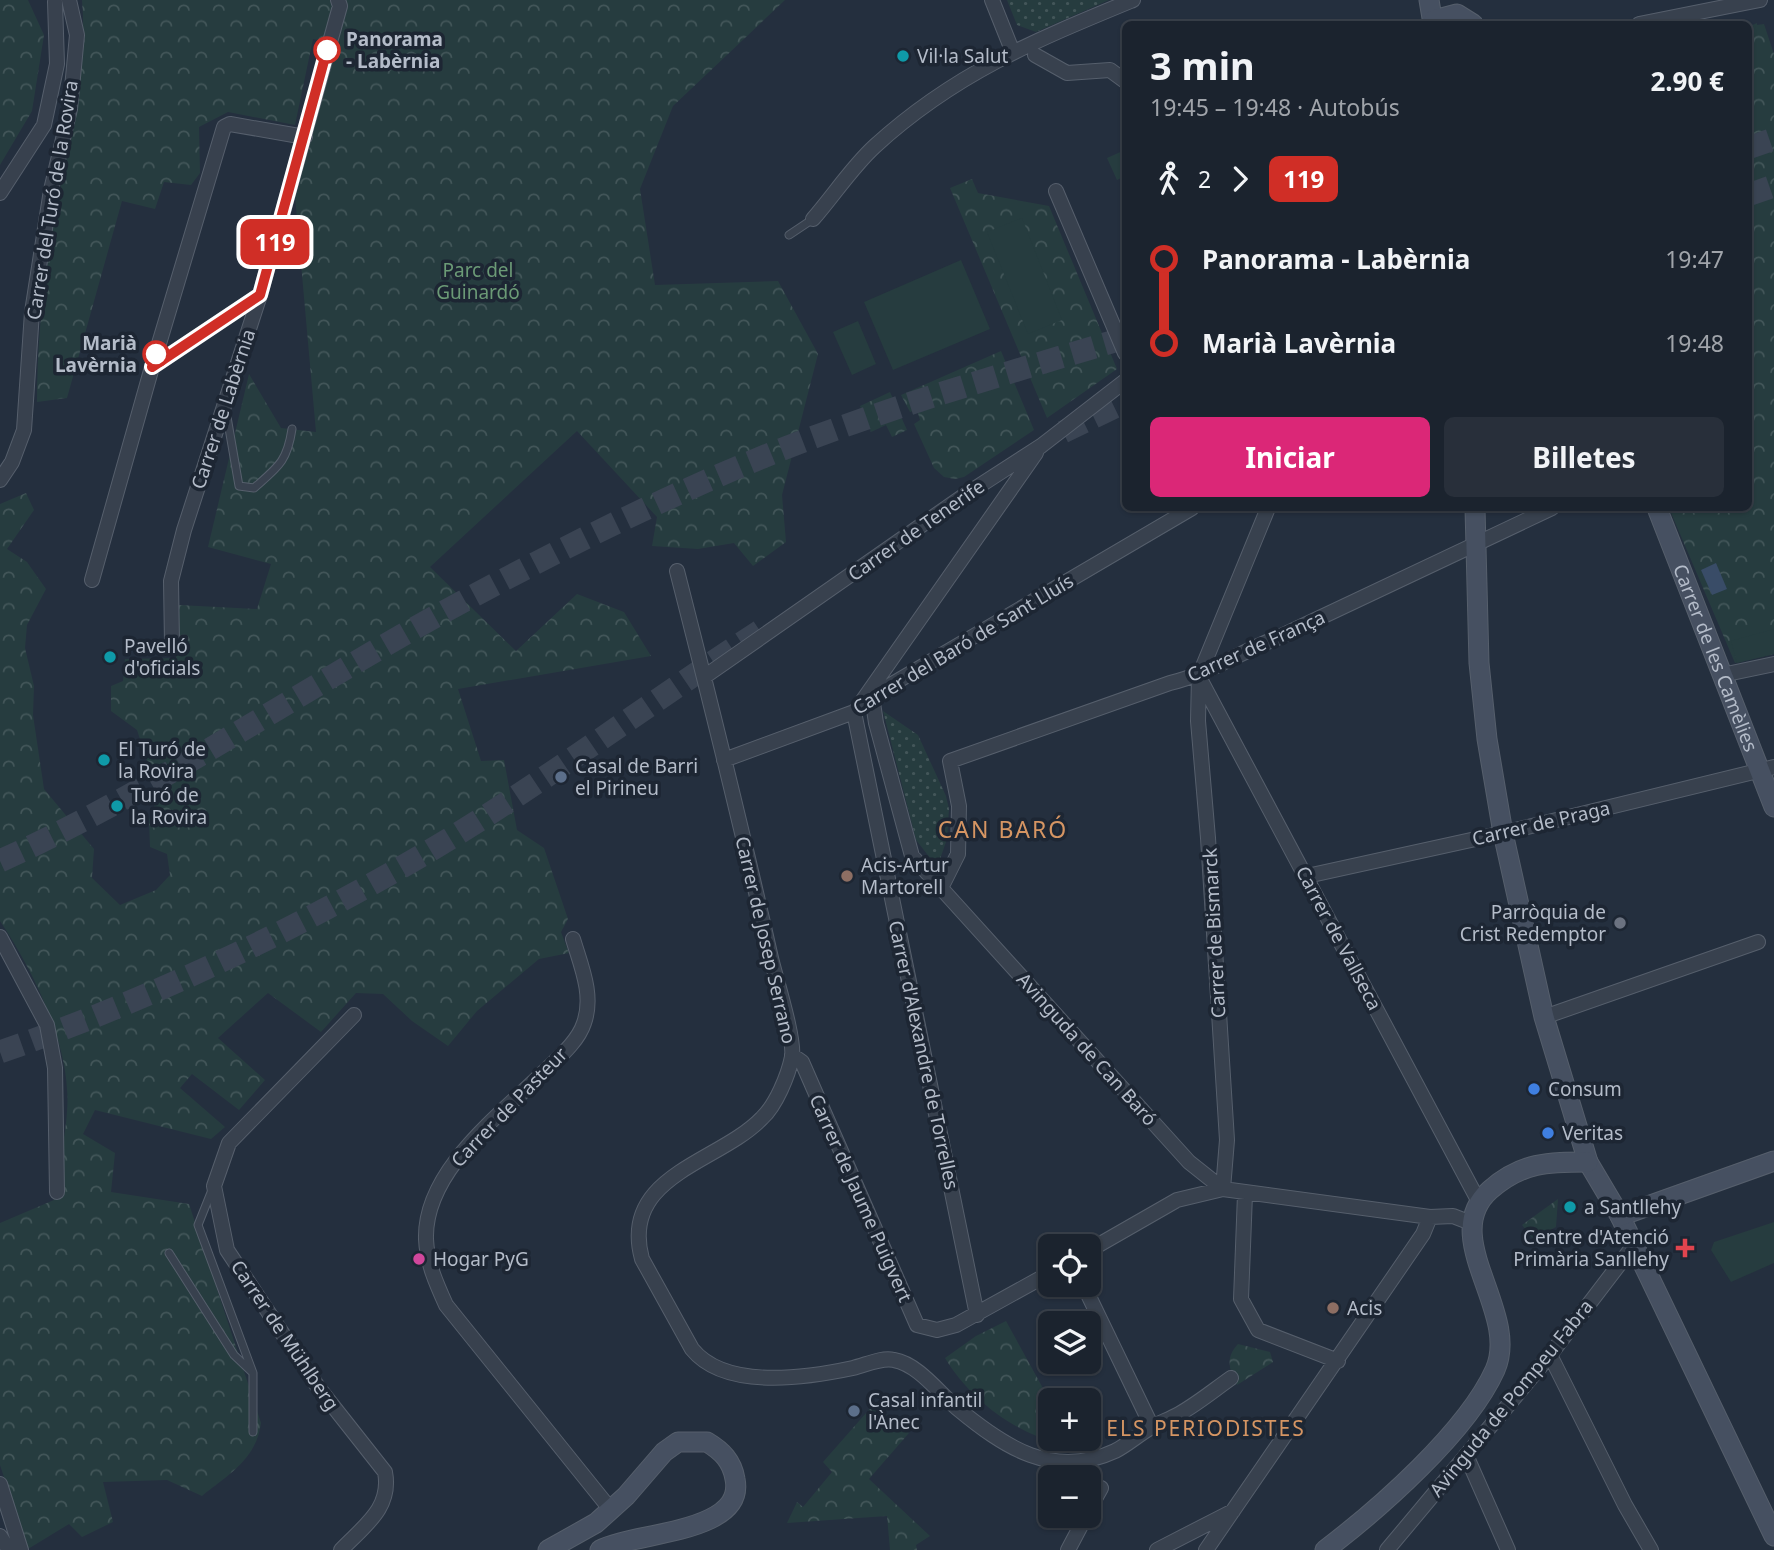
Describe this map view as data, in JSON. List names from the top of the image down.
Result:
{
  "streets": {
    "street": [
      "Carrer del Turó de la Rovira",
      "Carrer de Labèrnia",
      "Carrer de Tenerife",
      "Carrer del Baró de Sant Lluís",
      "Carrer de França",
      "Carrer de les Camèlies",
      "Carrer de Praga",
      "Carrer de Bismarck",
      "Carrer de Vallseca",
      "Carrer de Josep Serrano",
      "Avinguda de Can Baró",
      "Carrer d'Alexandre de Torrelles",
      "Carrer de Pasteur",
      "Carrer de Jaume Puigvert",
      "Carrer de Mühlberg",
      "Avinguda de Pompeu Fabra"
    ]
  },
  "crossings": [
    ["Carrer de Tenerife", "Carrer de Josep Serrano"],
    ["Carrer del Baró de Sant Lluís", "Carrer de Josep Serrano"],
    ["Carrer del Baró de Sant Lluís", "Avinguda de Can Baró"],
    ["Carrer del Baró de Sant Lluís", "Carrer d'Alexandre de Torrelles"],
    ["Carrer de França", "Carrer de Bismarck"],
    ["Carrer de França", "Carrer de Vallseca"],
    ["Carrer de França", "Avinguda de Can Baró"],
    ["Carrer de les Camèlies", "Carrer de Praga"],
    ["Carrer de Praga", "Carrer de Vallseca"],
    ["Carrer de Bismarck", "Carrer de Vallseca"],
    ["Carrer de Bismarck", "Avinguda de Can Baró"],
    ["Carrer de Josep Serrano", "Carrer de Jaume Puigvert"],
    ["Carrer d'Alexandre de Torrelles", "Carrer de Jaume Puigvert"]
  ],
  "districts": ["CAN BARÓ", "ELS PERIODISTES"],
  "parks": ["Parc del Guinardó"],
  "places": {
    "other": [
      "Panorama - Labèrnia",
      "Vil·la Salut",
      "Marià Lavèrnia",
      "Pavelló d'oficials",
      "El Turó de la Rovira",
      "Casal de Barri el Pirineu",
      "Turó de la Rovira",
      "Acis-Artur Martorell",
      "Parròquia de Crist Redemptor",
      "Consum",
      "Veritas",
      "a Santllehy",
      "Hogar PyG",
      "Acis",
      "Casal infantil l'Ànec"
    ],
    "health": ["Centre d'Atenció Primària Sanllehy"]
  },
  "lines": ["bus line 119"],
  "page": {
    "on_map": "119",
    "heading": ["3 min", "19:45 – 19:48 · Autobús", "2.90 €"],
    "legs": ["2", "119"],
    "list": [
      {
        "name": "Panorama - Labèrnia",
        "value": "19:47"
      },
      {
        "name": "Marià Lavèrnia",
        "value": "19:48"
      }
    ],
    "buttons": ["Iniciar", "Billetes"],
    "map_buttons": ["+", "−"]
  }
}
